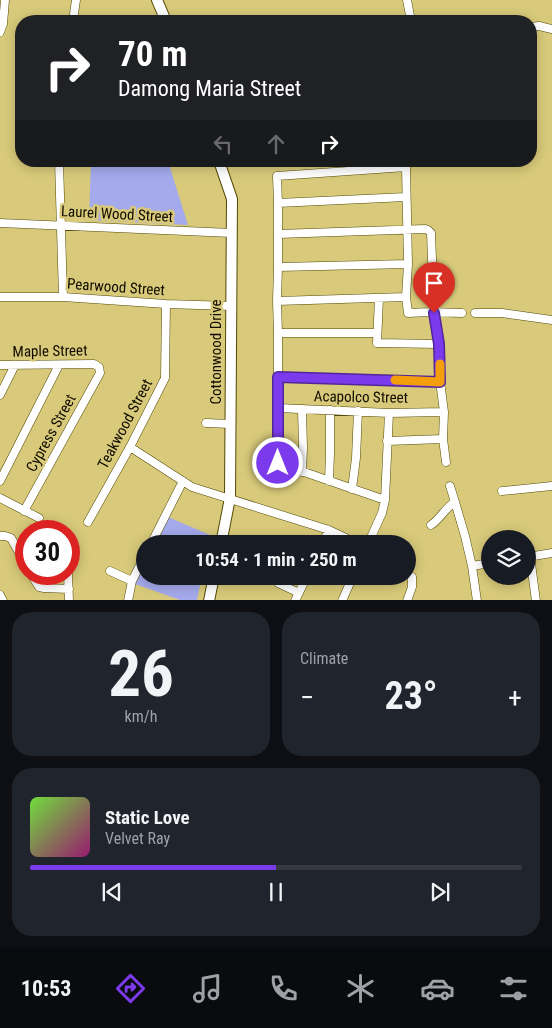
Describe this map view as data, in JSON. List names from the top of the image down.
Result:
{
  "streets": {
    "street": [
      "Laurel Wood Street",
      "Pearwood Street",
      "Maple Street",
      "Cottonwood Drive",
      "Acapolco Street",
      "Teakwood Street",
      "Cypress Street"
    ]
  },
  "crossings": [
    ["Laurel Wood Street", "Cottonwood Drive"],
    ["Pearwood Street", "Cottonwood Drive"],
    ["Pearwood Street", "Teakwood Street"],
    ["Maple Street", "Cypress Street"]
  ],
  "page": {
    "turn": ["70 m", "Damong Maria Street"],
    "limit": "30",
    "trip": "10:54 · 1 min · 250 m",
    "tile": [
      ["26", "km/h"],
      "Climate"
    ],
    "heat": ["−", "23°", "+"],
    "song": ["Static Love", "Velvet Ray"],
    "tabs": "10:53"
  }
}
